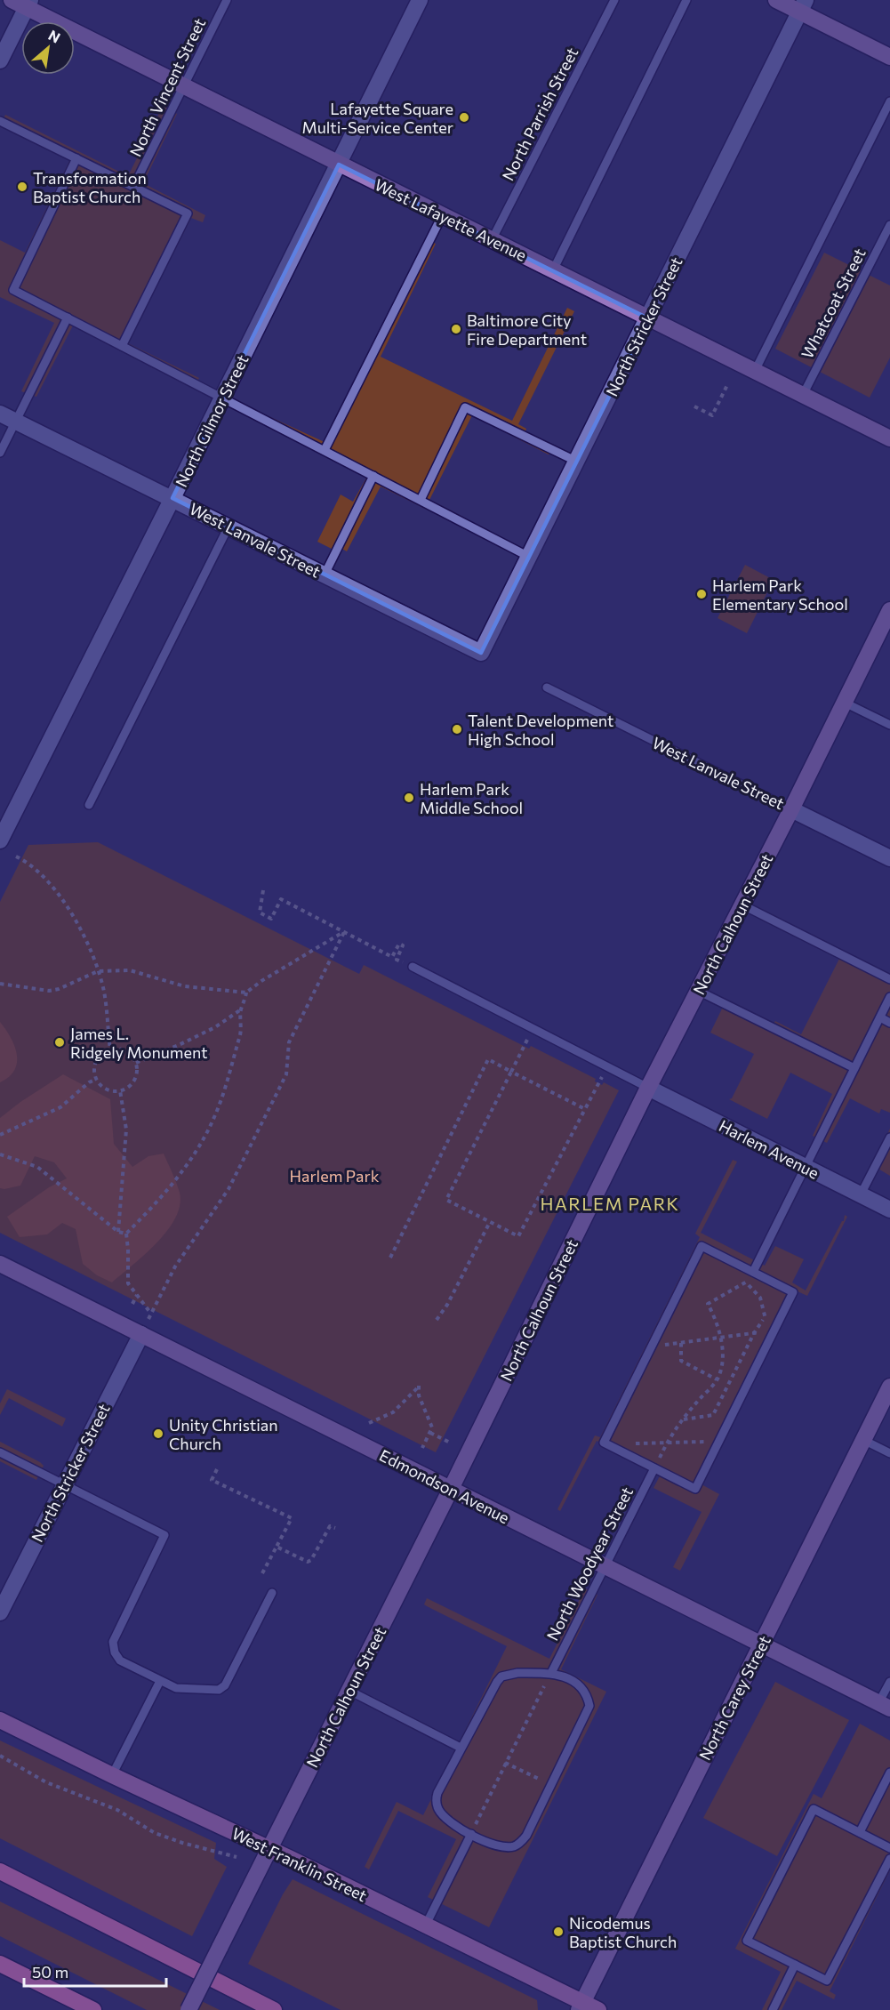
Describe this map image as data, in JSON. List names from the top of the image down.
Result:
{
  "streets": {
    "main road": [
      "West Lafayette Avenue",
      "North Calhoun Street",
      "Edmondson Avenue",
      "North Carey Street",
      "West Franklin Street"
    ],
    "street": [
      "North Stricker Street",
      "North Gilmor Street",
      "West Lanvale Street",
      "Harlem Avenue"
    ],
    "lane": [
      "North Vincent Street",
      "North Parrish Street",
      "Whatcoat Street",
      "North Woodyear Street"
    ]
  },
  "crossings": [
    ["North Vincent Street", "West Lafayette Avenue"],
    ["North Parrish Street", "West Lafayette Avenue"],
    ["West Lafayette Avenue", "Whatcoat Street"],
    ["West Lafayette Avenue", "North Stricker Street"],
    ["West Lafayette Avenue", "North Gilmor Street"],
    ["North Stricker Street", "West Lanvale Street"],
    ["North Stricker Street", "Edmondson Avenue"],
    ["North Gilmor Street", "West Lanvale Street"],
    ["West Lanvale Street", "North Calhoun Street"],
    ["North Calhoun Street", "Harlem Avenue"],
    ["North Calhoun Street", "Edmondson Avenue"],
    ["North Calhoun Street", "West Franklin Street"],
    ["Edmondson Avenue", "North Woodyear Street"],
    ["Edmondson Avenue", "North Carey Street"],
    ["North Carey Street", "West Franklin Street"]
  ],
  "districts": ["HARLEM PARK"],
  "parks": ["Harlem Park"],
  "places": [
    "Lafayette Square Multi-Service Center",
    "Transformation Baptist Church",
    "Baltimore City Fire Department",
    "Harlem Park Elementary School",
    "Talent Development High School",
    "Harlem Park Middle School",
    "James L. Ridgely Monument",
    "Unity Christian Church",
    "Nicodemus Baptist Church"
  ],
  "scale_bar": "50 m",
  "north": "top right"
}
